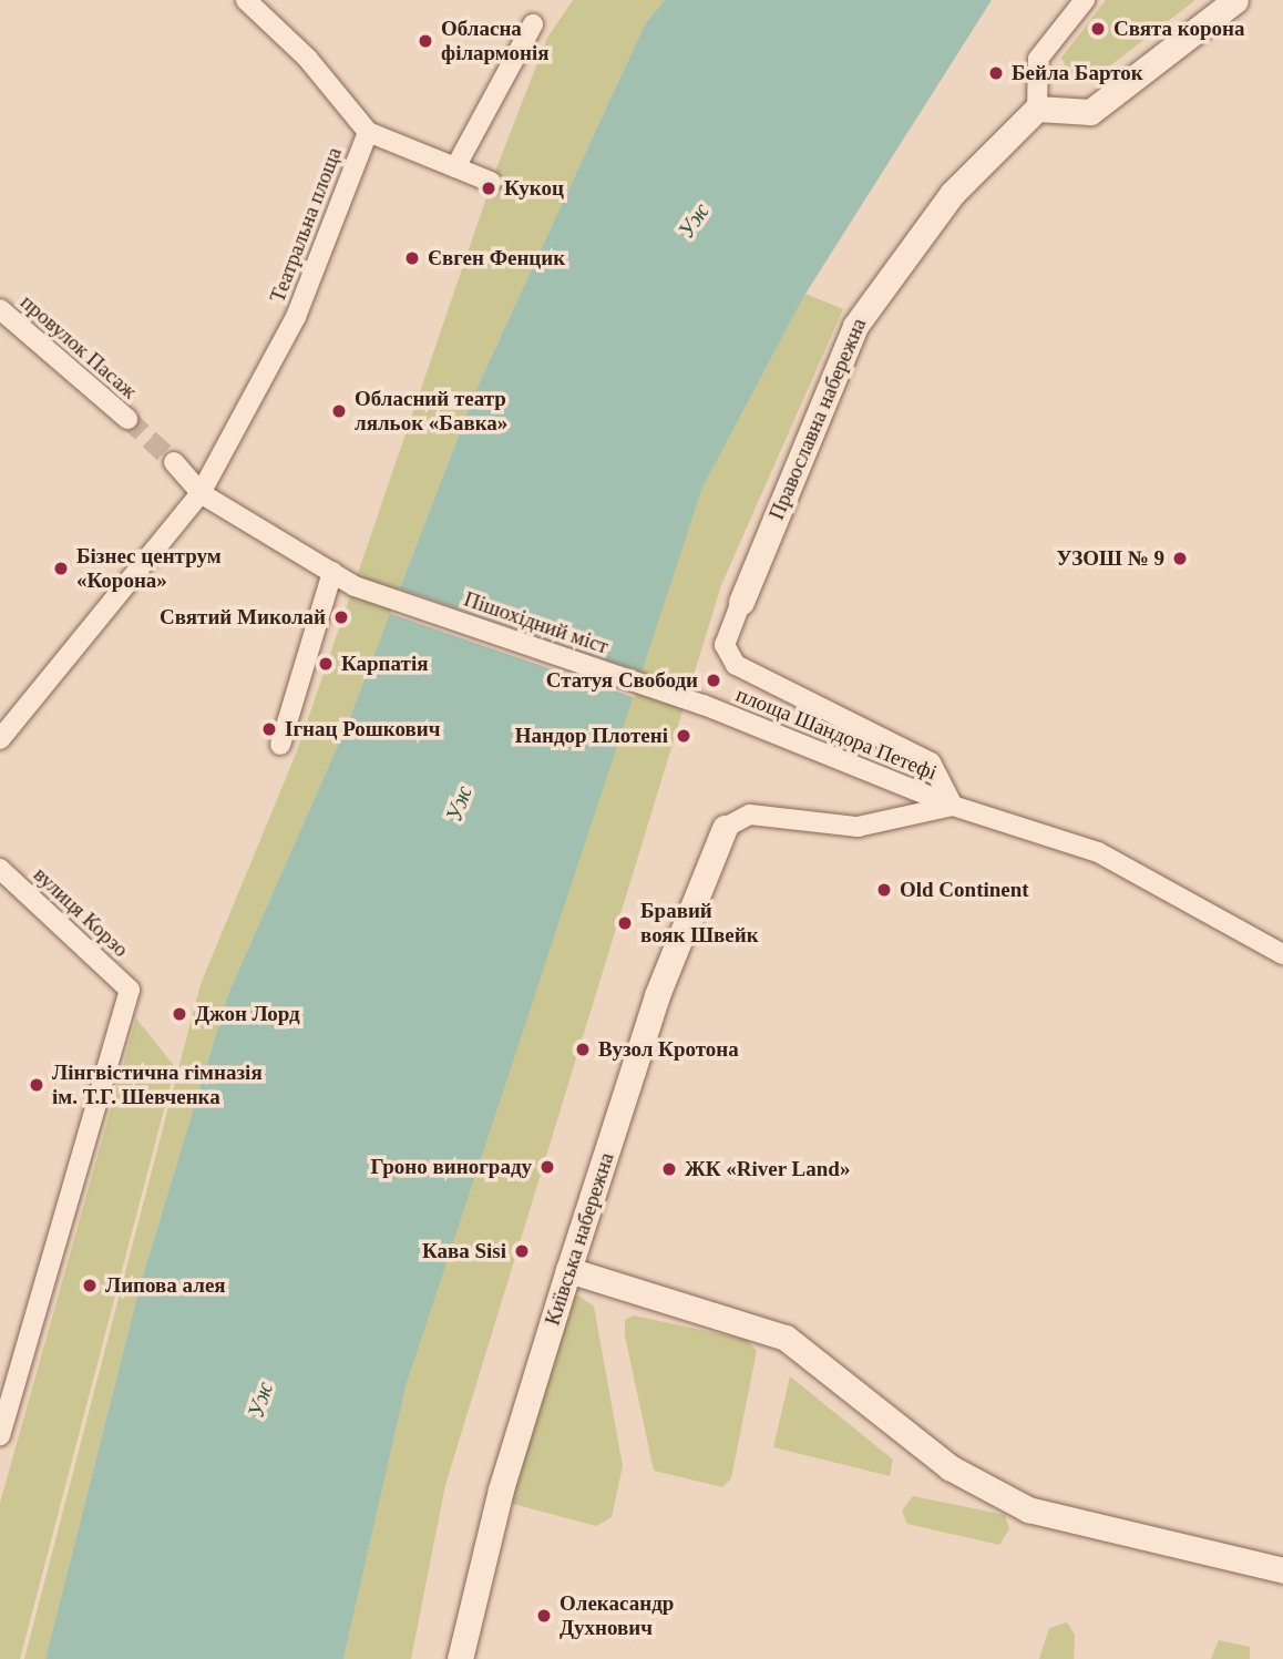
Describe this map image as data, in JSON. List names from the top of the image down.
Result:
{
  "streets": {
    "street": [
      "Театральна площа",
      "провулок Пасаж",
      "Православна набережна",
      "Пішохідний міст",
      "площа Шандора Петефі",
      "вулиця Корзо",
      "Київська набережна"
    ]
  },
  "crossings": [
    ["Православна набережна", "площа Шандора Петефі"],
    ["Пішохідний міст", "площа Шандора Петефі"],
    ["площа Шандора Петефі", "Київська набережна"]
  ],
  "water": ["Уж"],
  "places": [
    "Свята корона",
    "Обласна філармонія",
    "Бейла Барток",
    "Кукоц",
    "Євген Фенцик",
    "Обласний театр ляльок «Бавка»",
    "УЗОШ № 9",
    "Бізнес центрум «Корона»",
    "Святий Миколай",
    "Карпатія",
    "Статуя Свободи",
    "Ігнац Рошкович",
    "Нандор Плотені",
    "Old Continent",
    "Бравий вояк Швейк",
    "Джон Лорд",
    "Вузол Кротона",
    "Лінгвістична гімназія ім. Т.Г. Шевченка",
    "Гроно винограду",
    "ЖК «River Land»",
    "Кава Sisi",
    "Липова алея",
    "Олекасандр Духнович"
  ]
}
